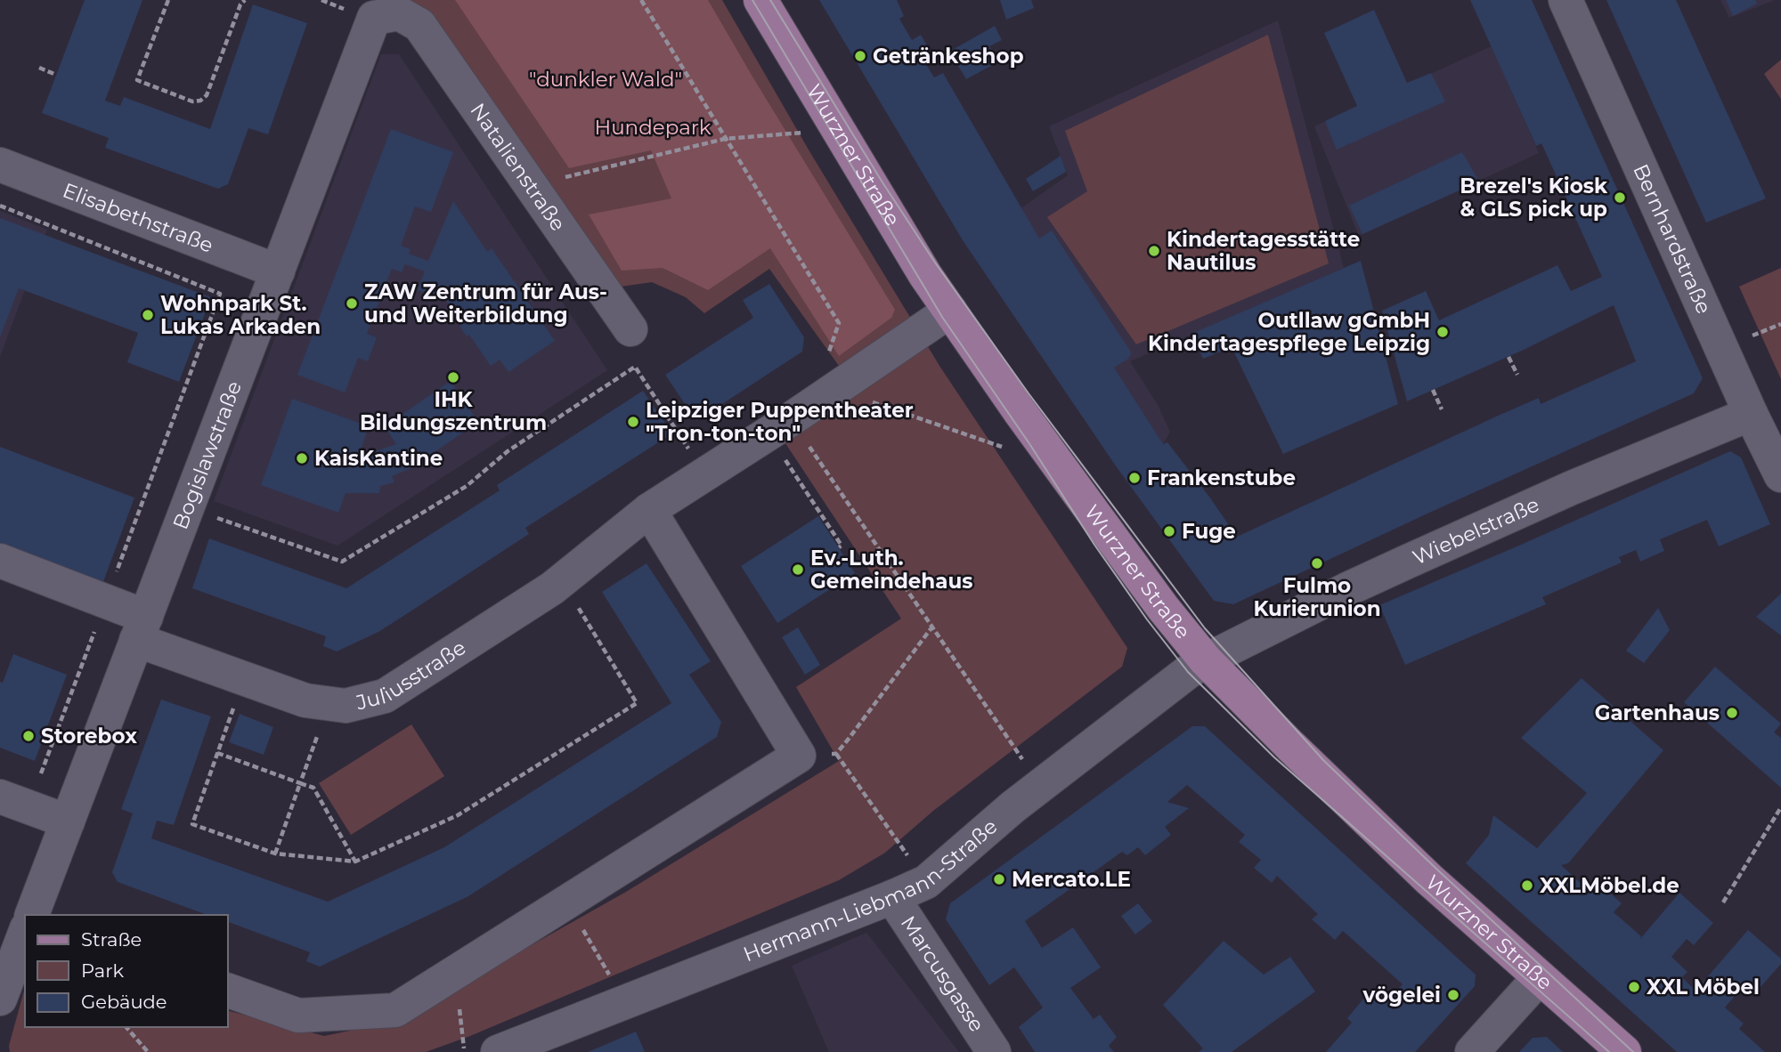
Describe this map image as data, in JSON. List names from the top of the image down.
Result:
{
  "streets": {
    "main road": ["Wurzner Straße"],
    "street": [
      "Natalienstraße",
      "Elisabethstraße",
      "Bernhardstraße",
      "Bogislawstraße",
      "Wiebelstraße",
      "Juliusstraße",
      "Hermann-Liebmann-Straße",
      "Marcusgasse"
    ]
  },
  "crossings": [
    ["Wurzner Straße", "Wiebelstraße"],
    ["Wurzner Straße", "Juliusstraße"],
    ["Wurzner Straße", "Hermann-Liebmann-Straße"],
    ["Natalienstraße", "Bogislawstraße"],
    ["Elisabethstraße", "Bogislawstraße"],
    ["Bernhardstraße", "Wiebelstraße"],
    ["Bogislawstraße", "Juliusstraße"],
    ["Wiebelstraße", "Hermann-Liebmann-Straße"],
    ["Hermann-Liebmann-Straße", "Marcusgasse"]
  ],
  "parks": ["\"dunkler Wald\"", "Hundepark"],
  "places": [
    "Getränkeshop",
    "Brezel's Kiosk & GLS pick up",
    "Kindertagesstätte Nautilus",
    "ZAW Zentrum für Aus- und Weiterbildung",
    "Wohnpark St. Lukas Arkaden",
    "Outllaw gGmbH Kindertagespflege Leipzig",
    "IHK Bildungszentrum",
    "Leipziger Puppentheater \"Tron-ton-ton\"",
    "KaisKantine",
    "Frankenstube",
    "Fuge",
    "Fulmo Kurierunion",
    "Ev.-Luth. Gemeindehaus",
    "Gartenhaus",
    "Storebox",
    "Mercato.LE",
    "XXLMöbel.de",
    "XXL Möbel",
    "vögelei"
  ],
  "legend": ["Straße", "Park", "Gebäude"]
}
